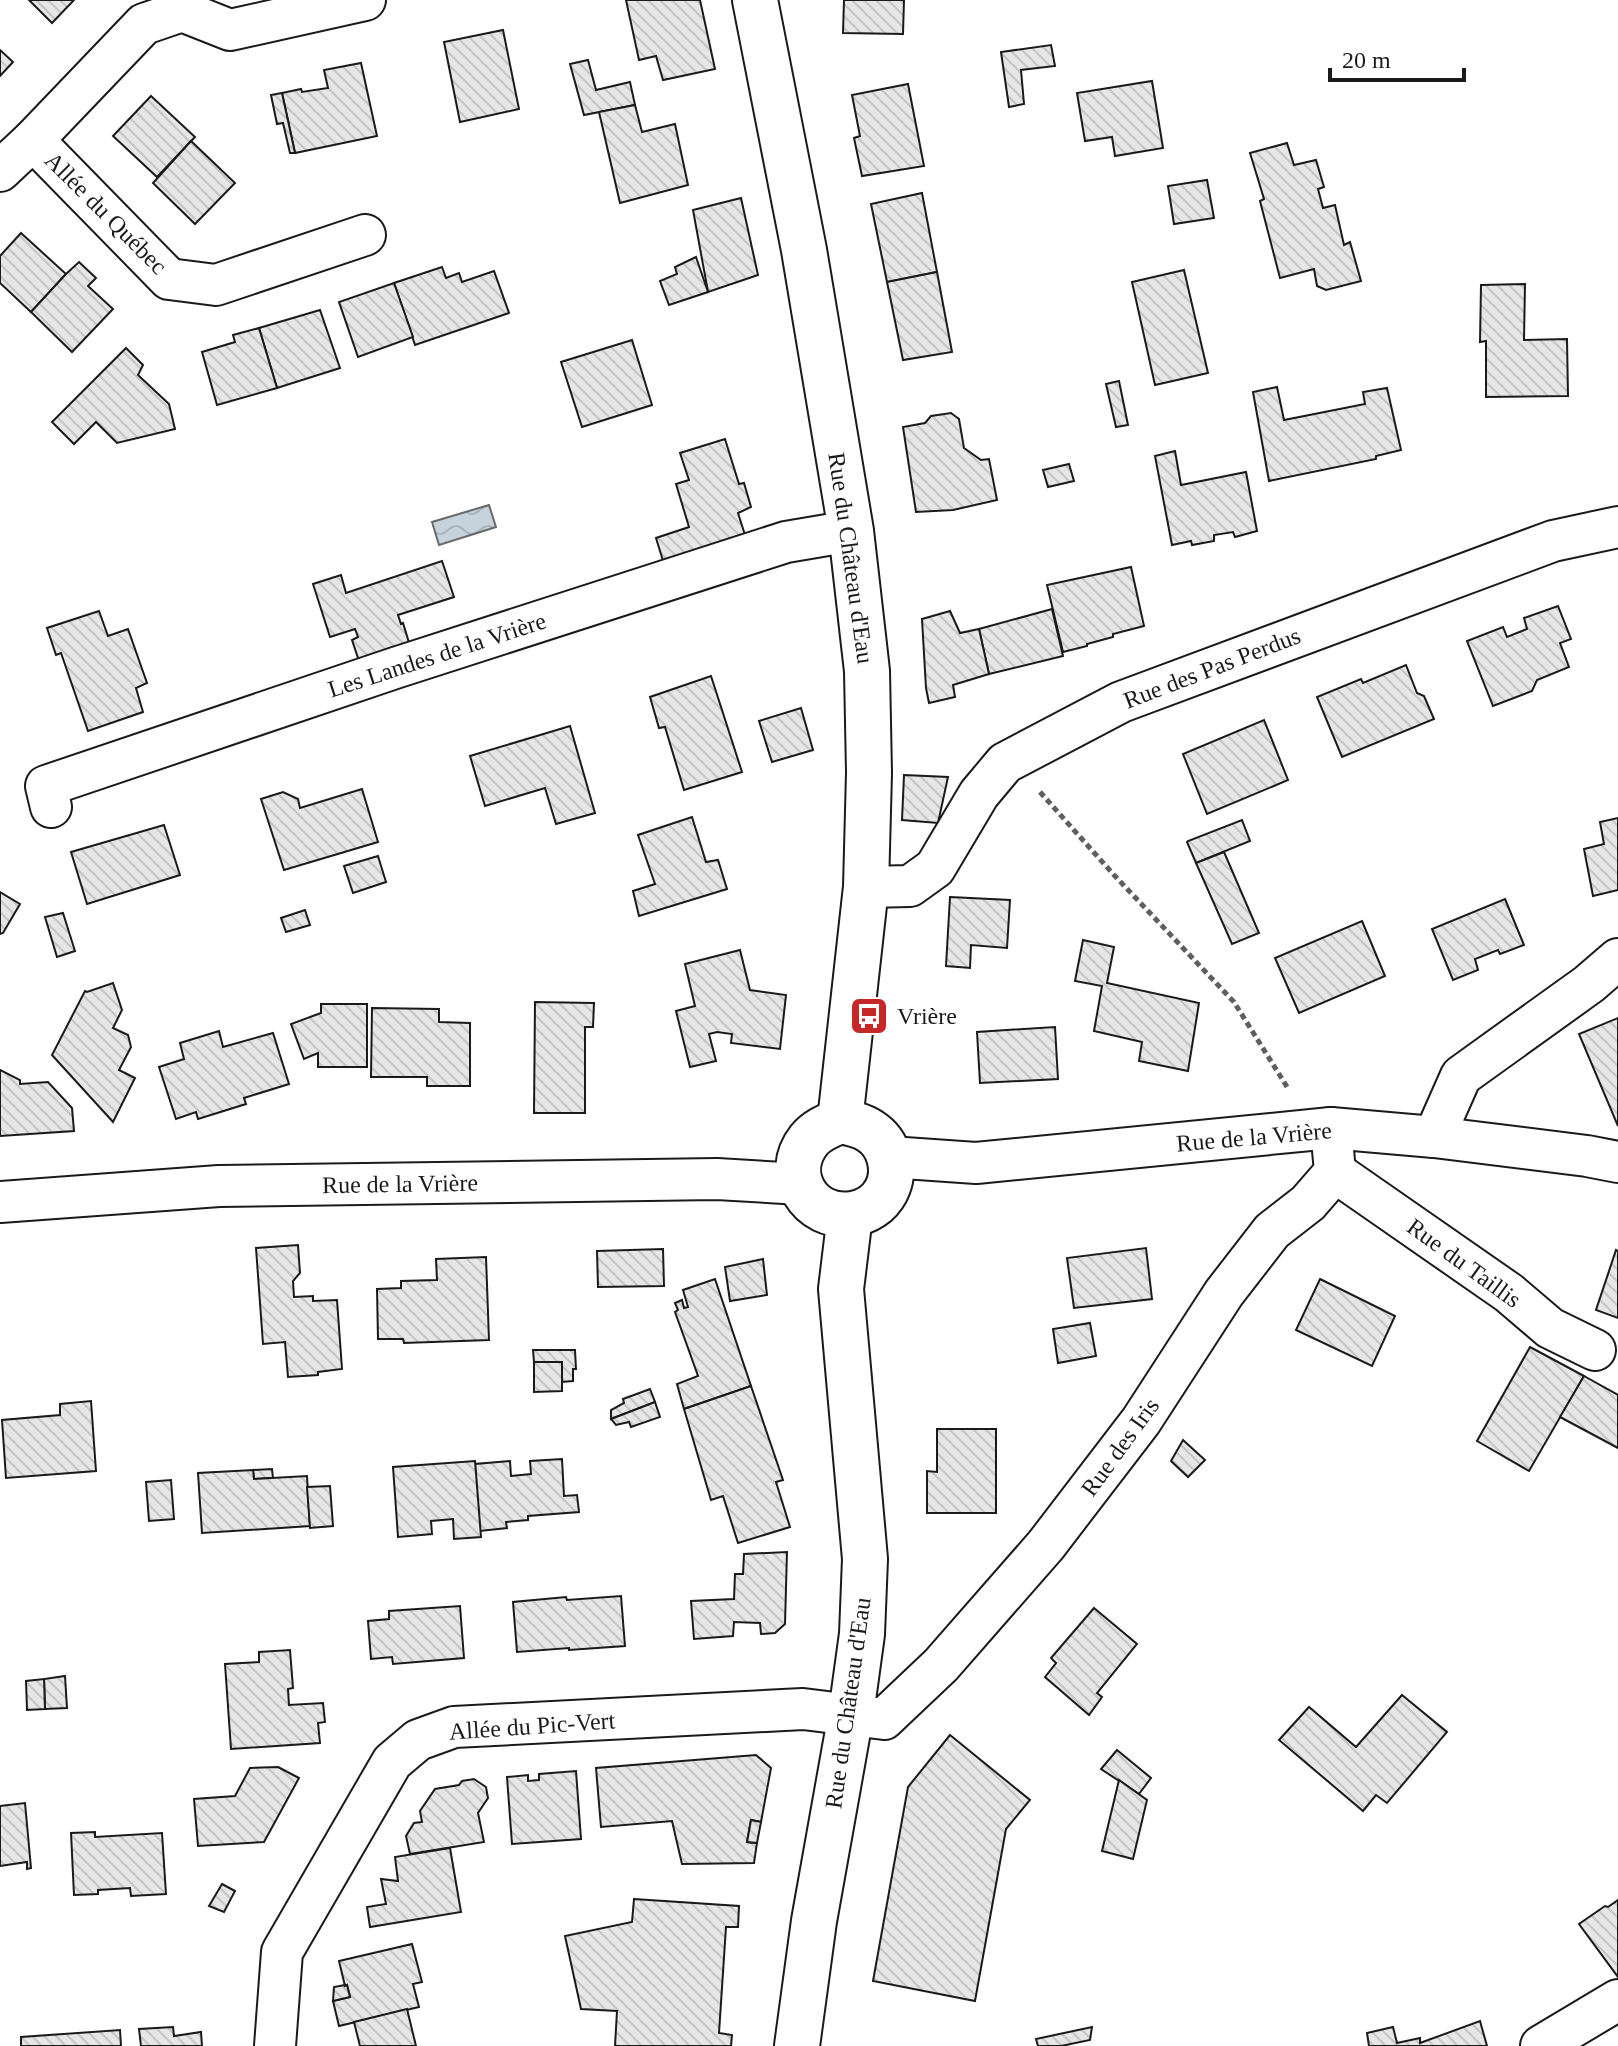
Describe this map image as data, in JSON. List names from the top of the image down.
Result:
{
  "streets": {
    "street": [
      "Allée du Québec",
      "Rue du Château d'Eau",
      "Les Landes de la Vrière",
      "Rue des Pas Perdus",
      "Rue de la Vrière",
      "Rue du Taillis",
      "Rue des Iris",
      "Allée du Pic-Vert"
    ]
  },
  "crossings": [
    ["Rue du Château d'Eau", "Les Landes de la Vrière"],
    ["Rue du Château d'Eau", "Rue des Pas Perdus"],
    ["Rue du Château d'Eau", "Rue de la Vrière"],
    ["Rue du Château d'Eau", "Rue des Iris"],
    ["Rue du Château d'Eau", "Allée du Pic-Vert"],
    ["Rue du Taillis", "Rue des Iris"],
    ["Rue des Iris", "Allée du Pic-Vert"]
  ],
  "places": {
    "bus stop": ["Vrière"]
  },
  "scale_bar": "20 m"
}
